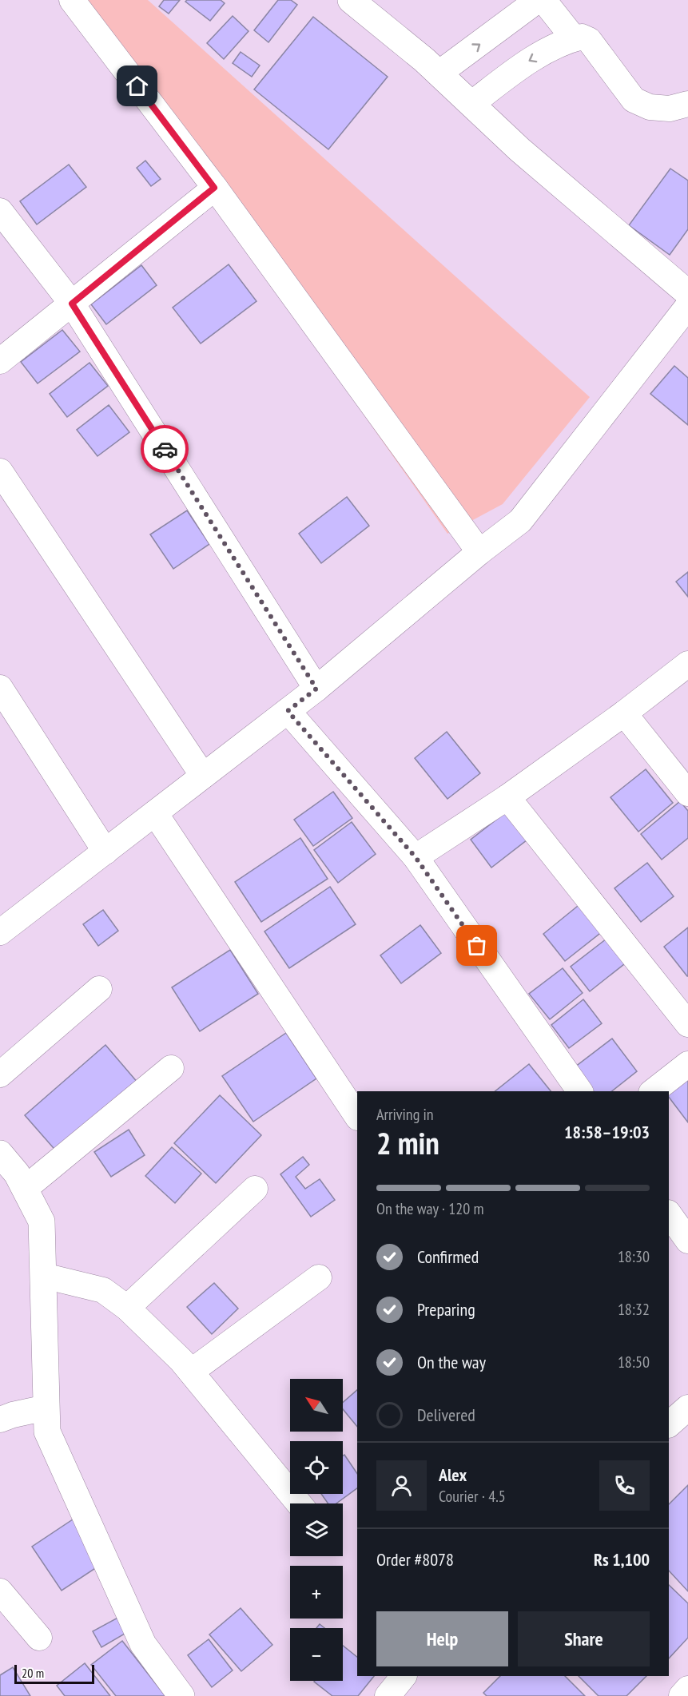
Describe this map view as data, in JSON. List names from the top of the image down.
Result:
{
  "scale_bar": "20 m",
  "north": "top left",
  "page": {
    "heading": ["2 min", "Arriving in", "18:58–19:03"],
    "panel": [
      "Alex",
      "Courier · 4.5",
      "Order #8078",
      "Rs 1,100"
    ],
    "bar": "On the way · 120 m",
    "list": [
      ["Confirmed", "18:30"],
      ["Preparing", "18:32"],
      ["On the way", "18:50"],
      "Delivered"
    ],
    "map_buttons": ["+", "−"],
    "buttons": ["Help", "Share"],
    "scale": "20 m"
  }
}
